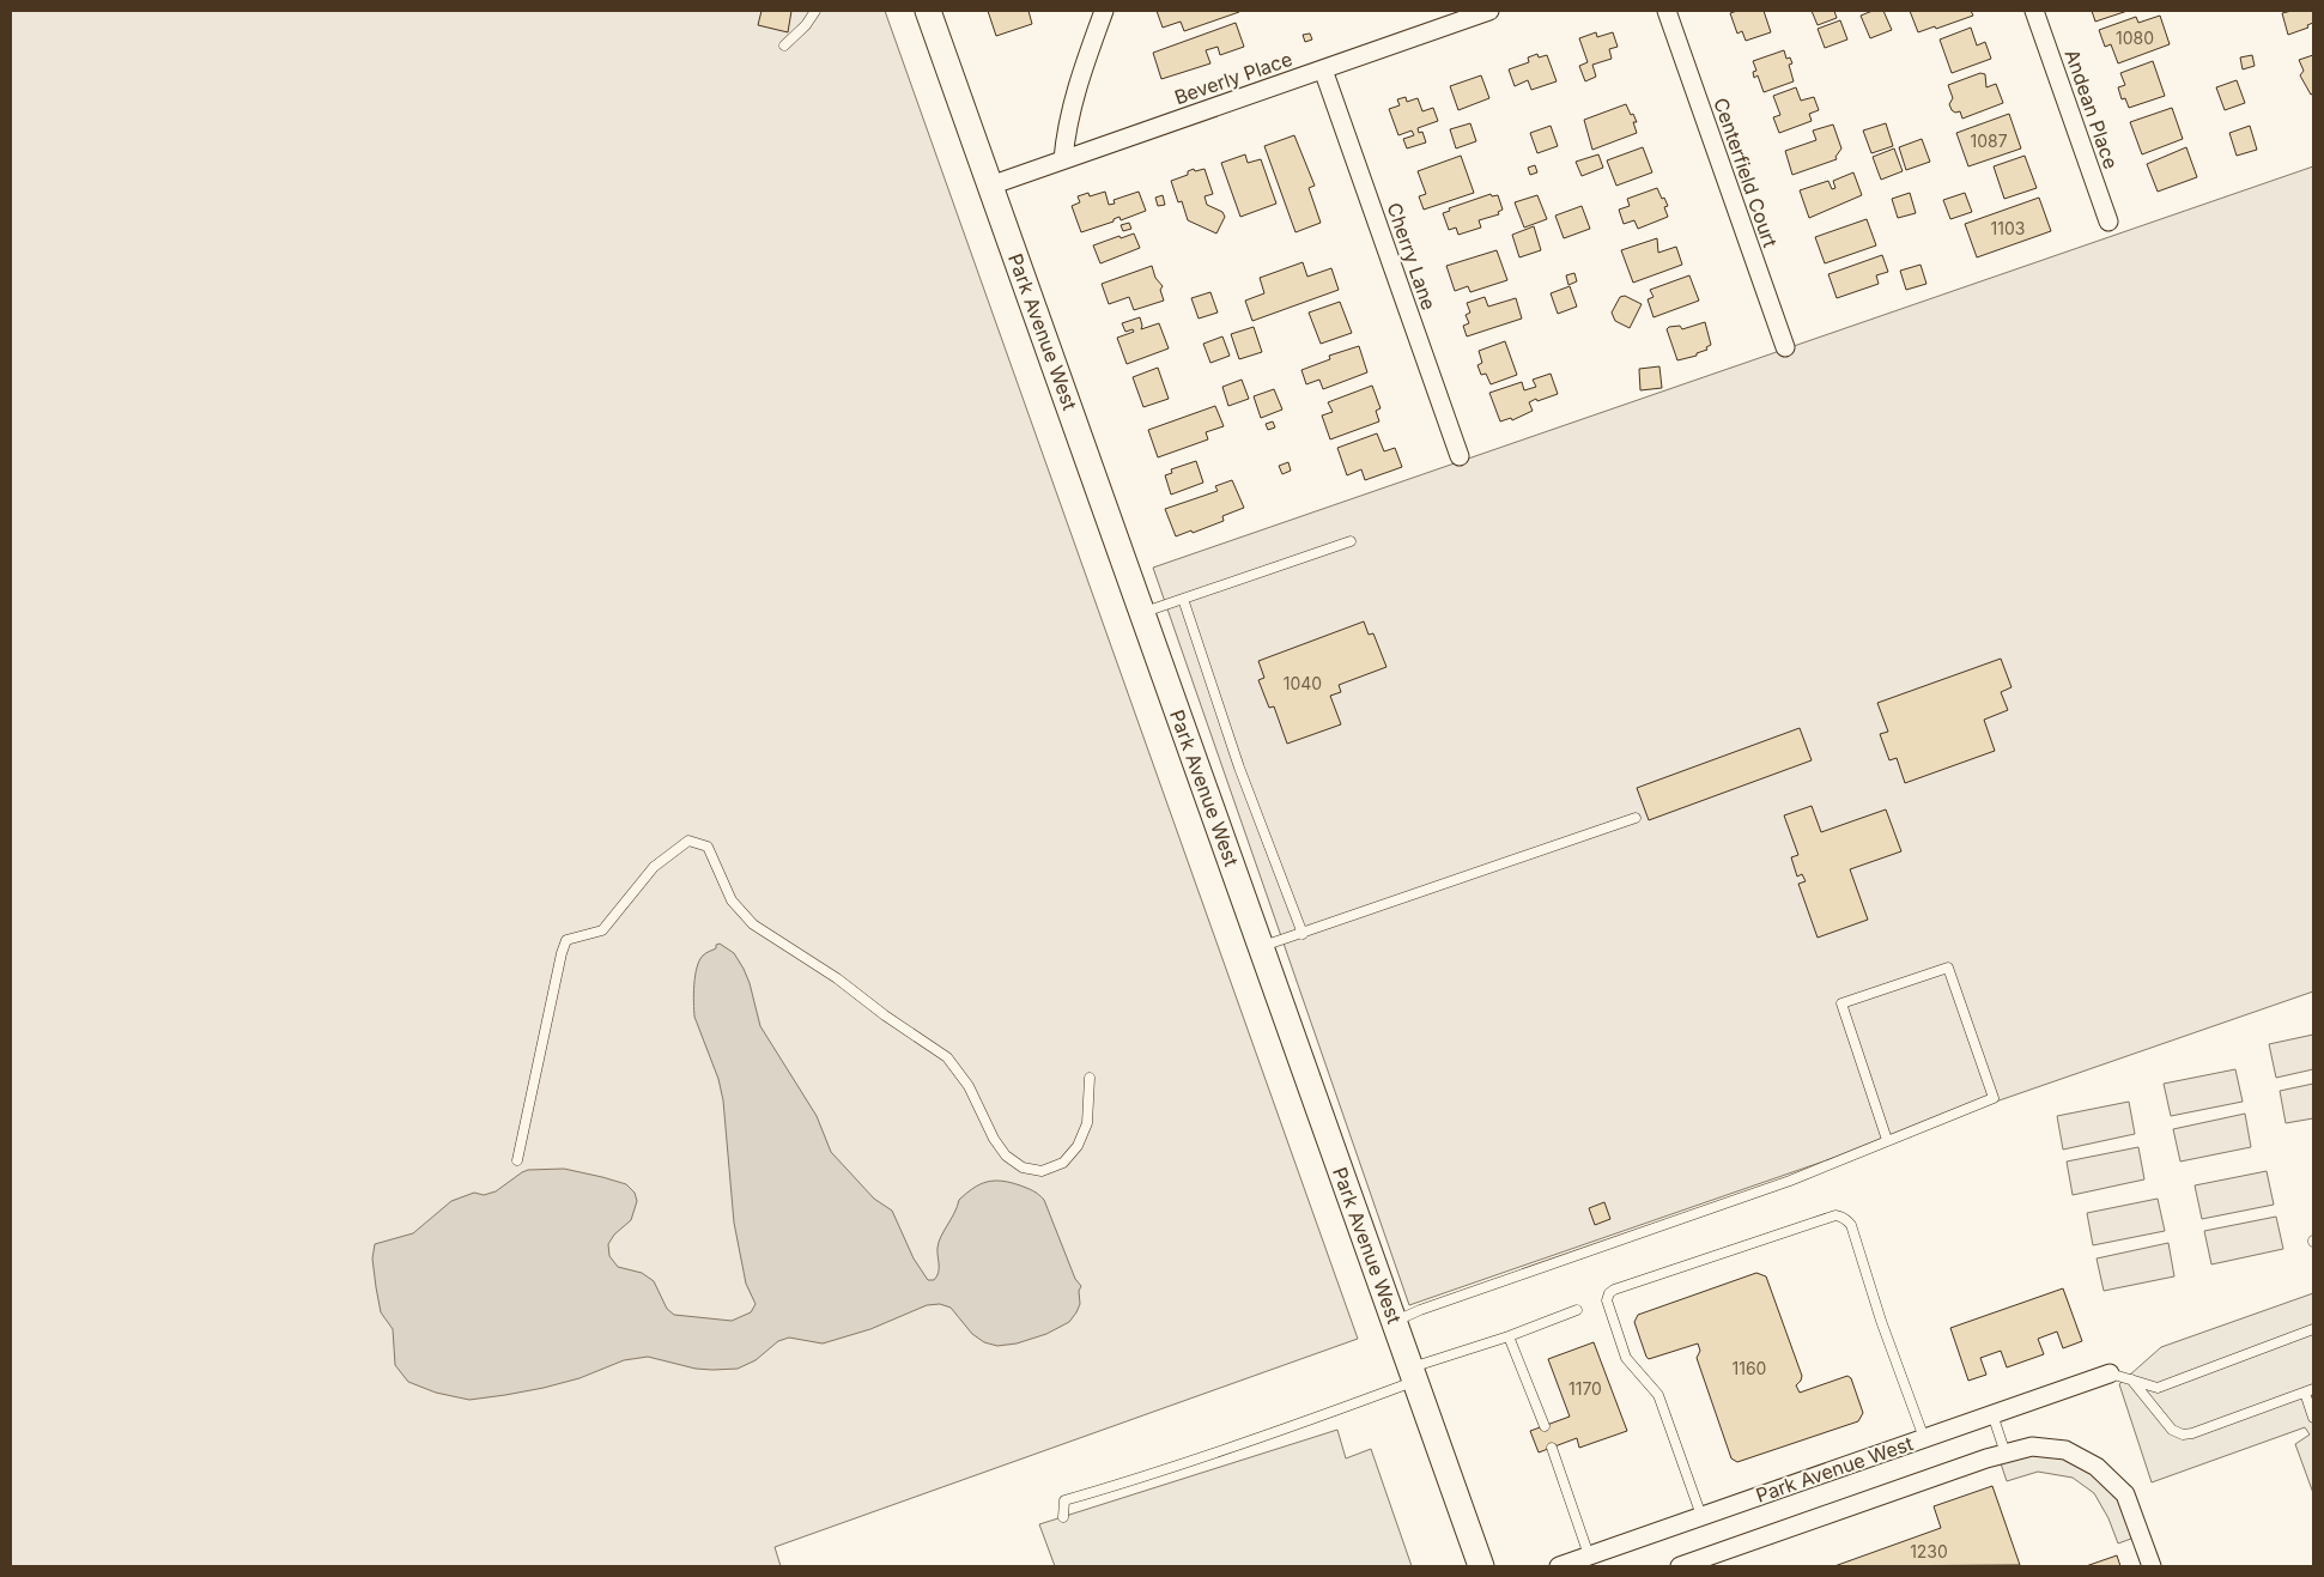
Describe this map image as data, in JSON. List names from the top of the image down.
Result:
{
  "streets": {
    "street": [
      "Beverly Place",
      "Andean Place",
      "Centerfield Court",
      "Cherry Lane",
      "Park Avenue West"
    ]
  },
  "crossings": [
    ["Beverly Place", "Cherry Lane"],
    ["Beverly Place", "Park Avenue West"]
  ],
  "house_numbers": [
    "1080",
    "1087",
    "1103",
    "1040",
    "1160",
    "1170",
    "1230"
  ]
}
